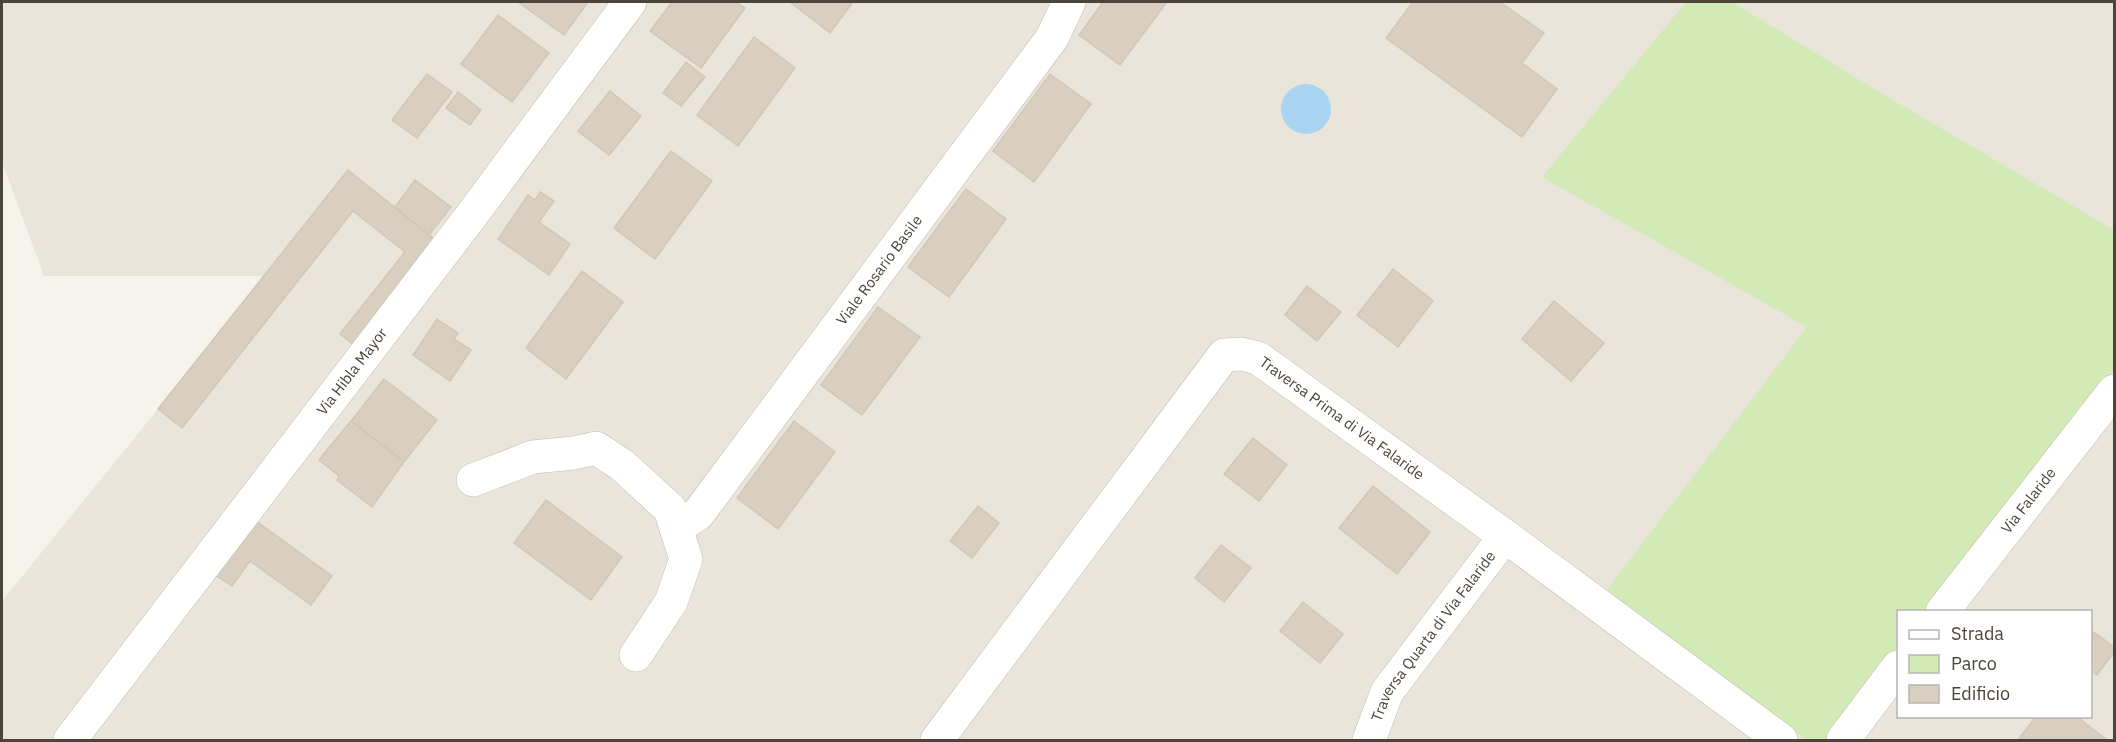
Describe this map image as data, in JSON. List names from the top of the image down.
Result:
{
  "streets": {
    "street": [
      "Viale Rosario Basile",
      "Via Hibla Mayor",
      "Traversa Prima di Via Falaride",
      "Via Falaride",
      "Traversa Quarta di Via Falaride"
    ]
  },
  "crossings": [
    ["Traversa Prima di Via Falaride", "Traversa Quarta di Via Falaride"]
  ],
  "legend": ["Strada", "Parco", "Edificio"]
}
